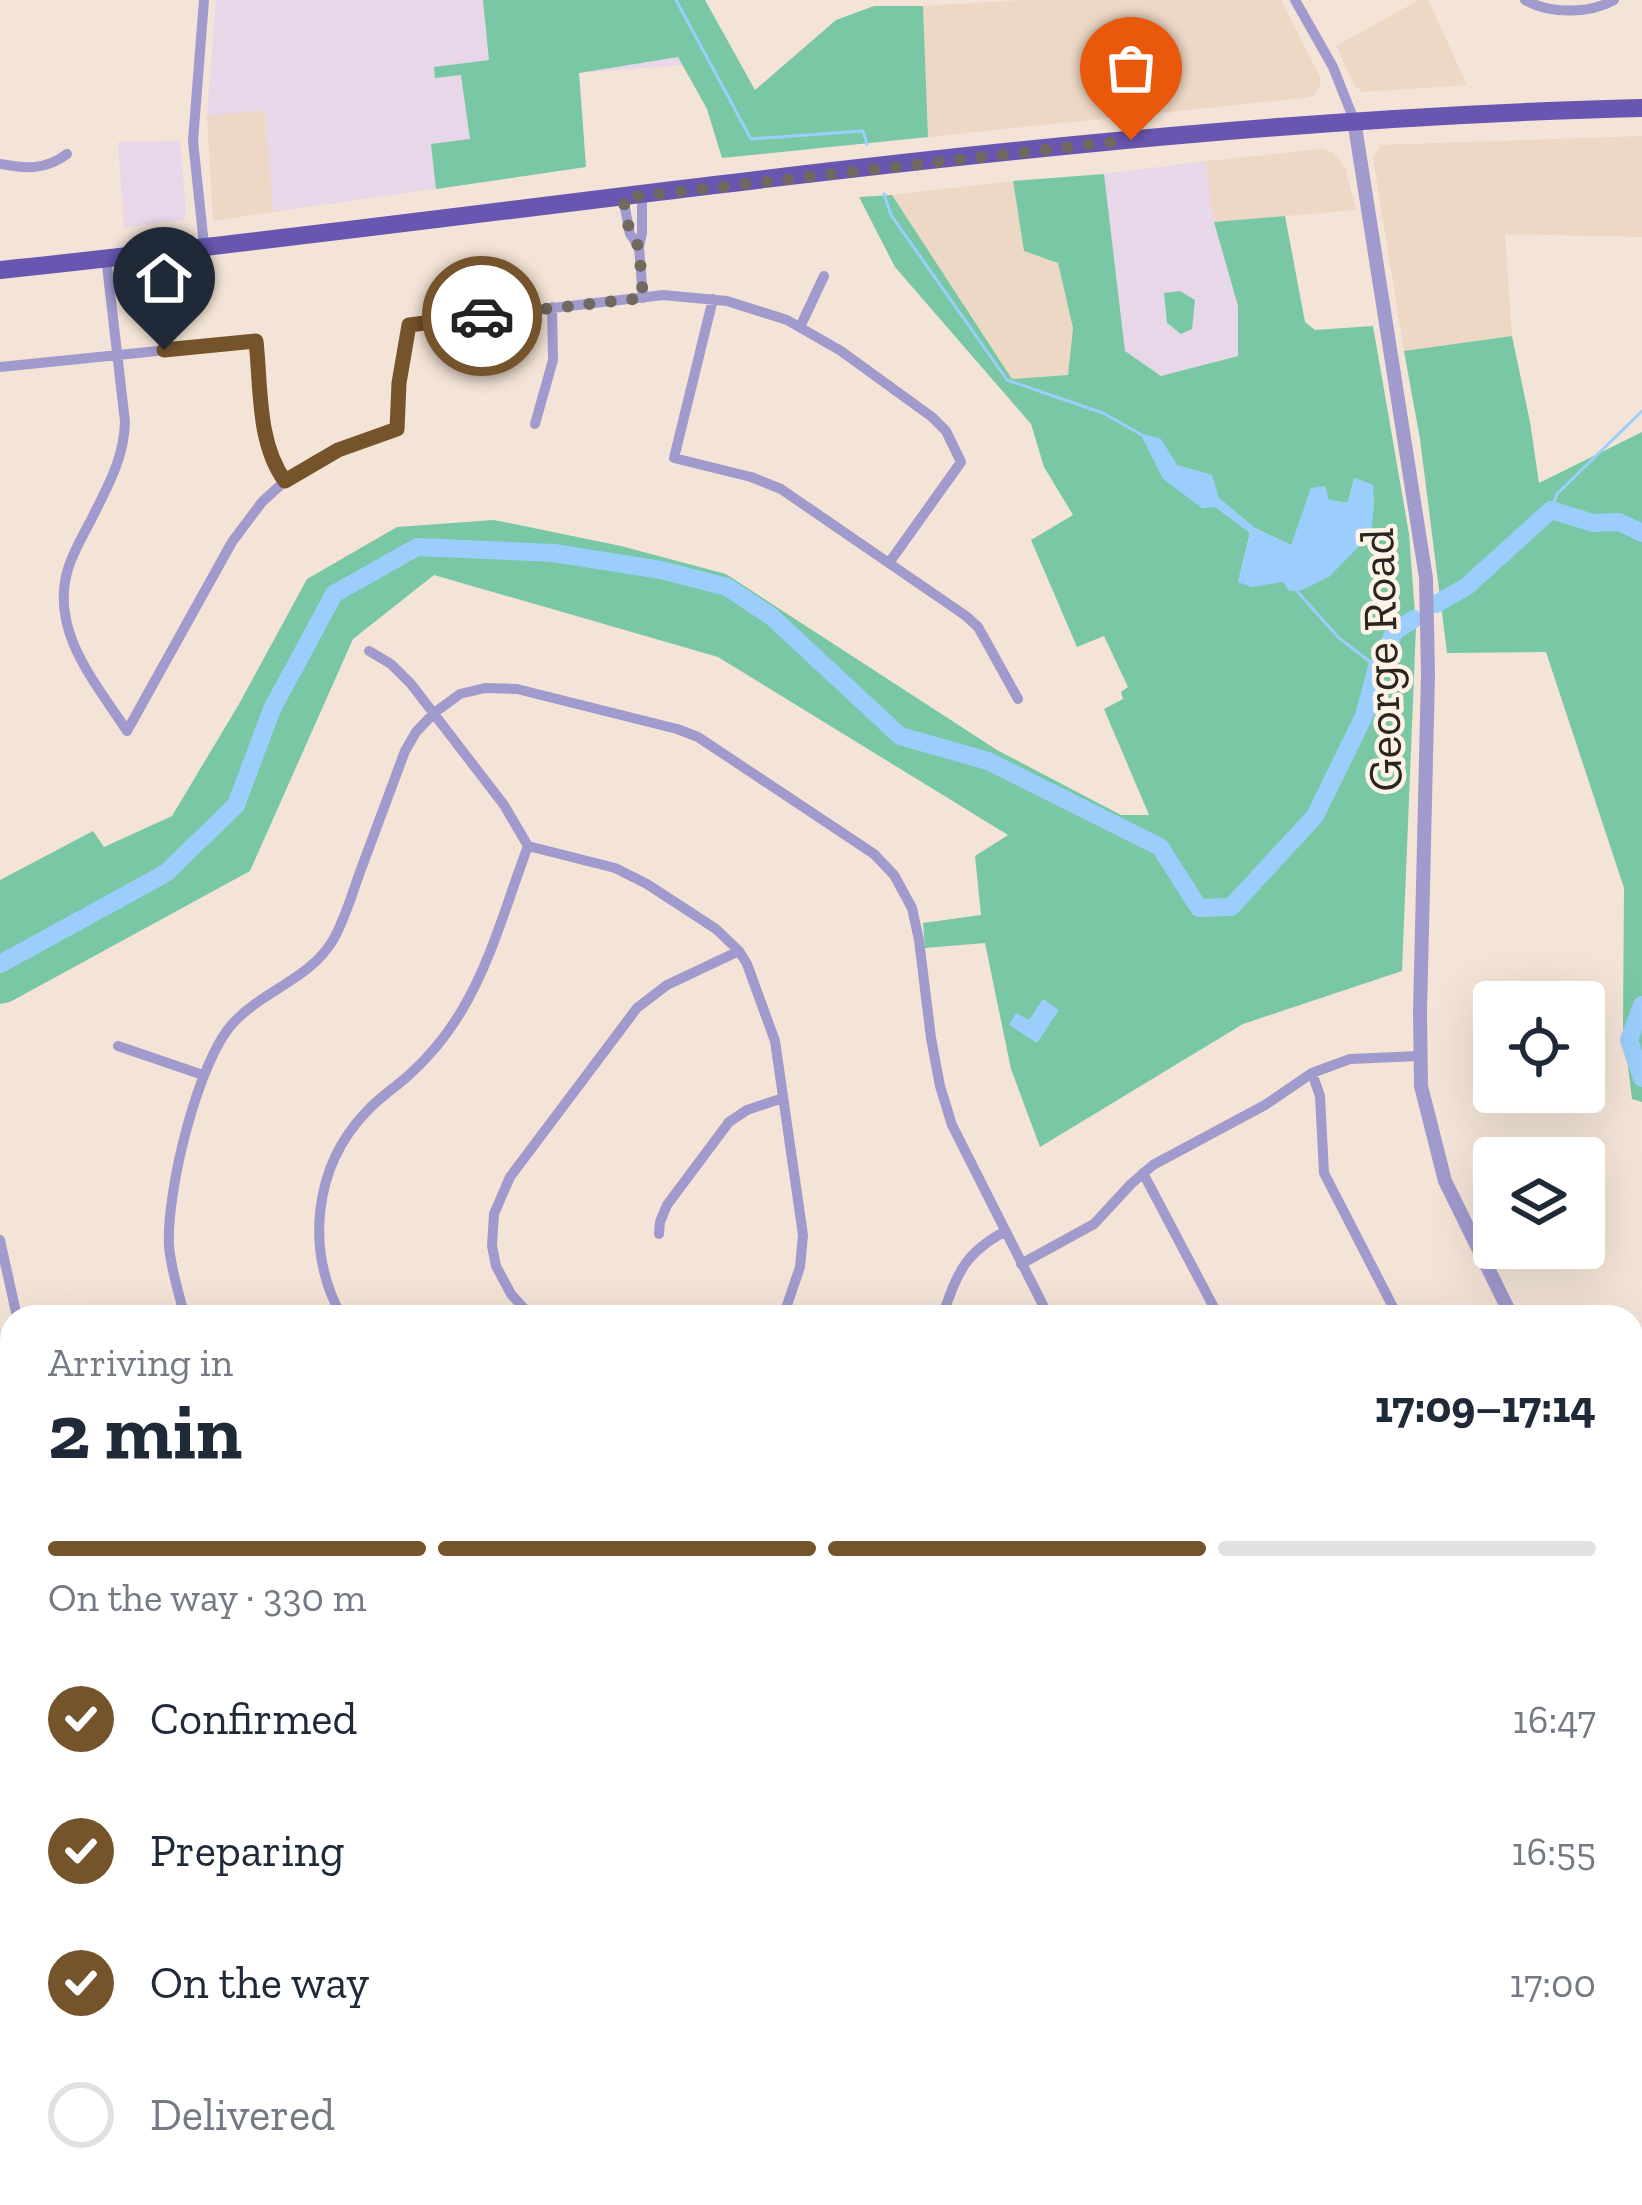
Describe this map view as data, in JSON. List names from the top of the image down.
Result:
{
  "streets": {
    "street": ["George Road"]
  },
  "page": {
    "heading": ["2 min", "Arriving in", "17:09–17:14"],
    "bar": "On the way · 330 m",
    "list": [
      ["Confirmed", "16:47"],
      ["Preparing", "16:55"],
      ["On the way", "17:00"],
      "Delivered"
    ]
  }
}
